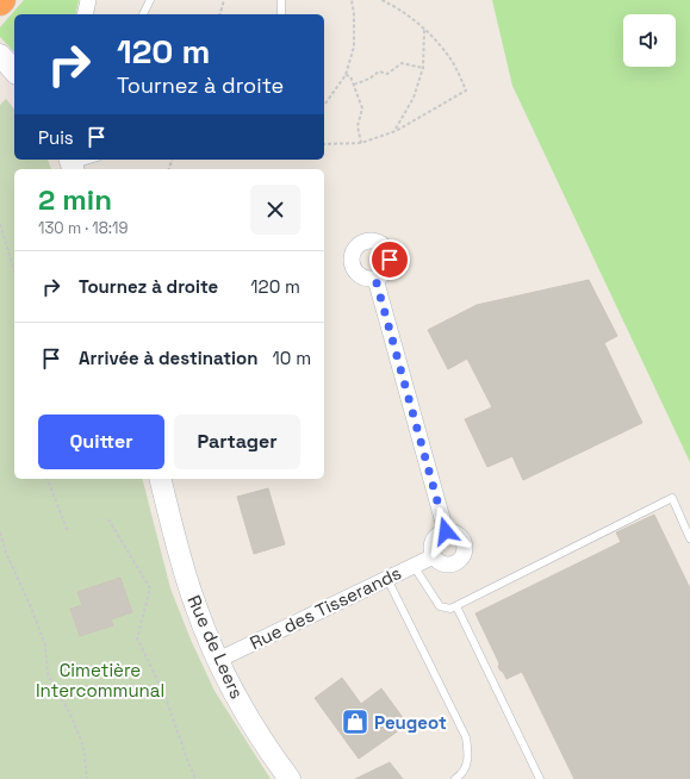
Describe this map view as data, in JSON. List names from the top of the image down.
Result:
{
  "streets": {
    "street": ["Rue des Tisserands", "Rue de Leers"]
  },
  "crossings": [
    ["Rue des Tisserands", "Rue de Leers"]
  ],
  "parks": ["Cimetière Intercommunal"],
  "places": {
    "shop": ["Peugeot"]
  },
  "page": {
    "turn": ["120 m", "Tournez à droite"],
    "then": "Puis",
    "heading": ["2 min", "130 m · 18:19"],
    "list": [
      {
        "name": "Tournez à droite",
        "value": "120 m"
      },
      {
        "name": "Arrivée à destination",
        "value": "10 m"
      }
    ],
    "buttons": ["Quitter", "Partager"]
  }
}
